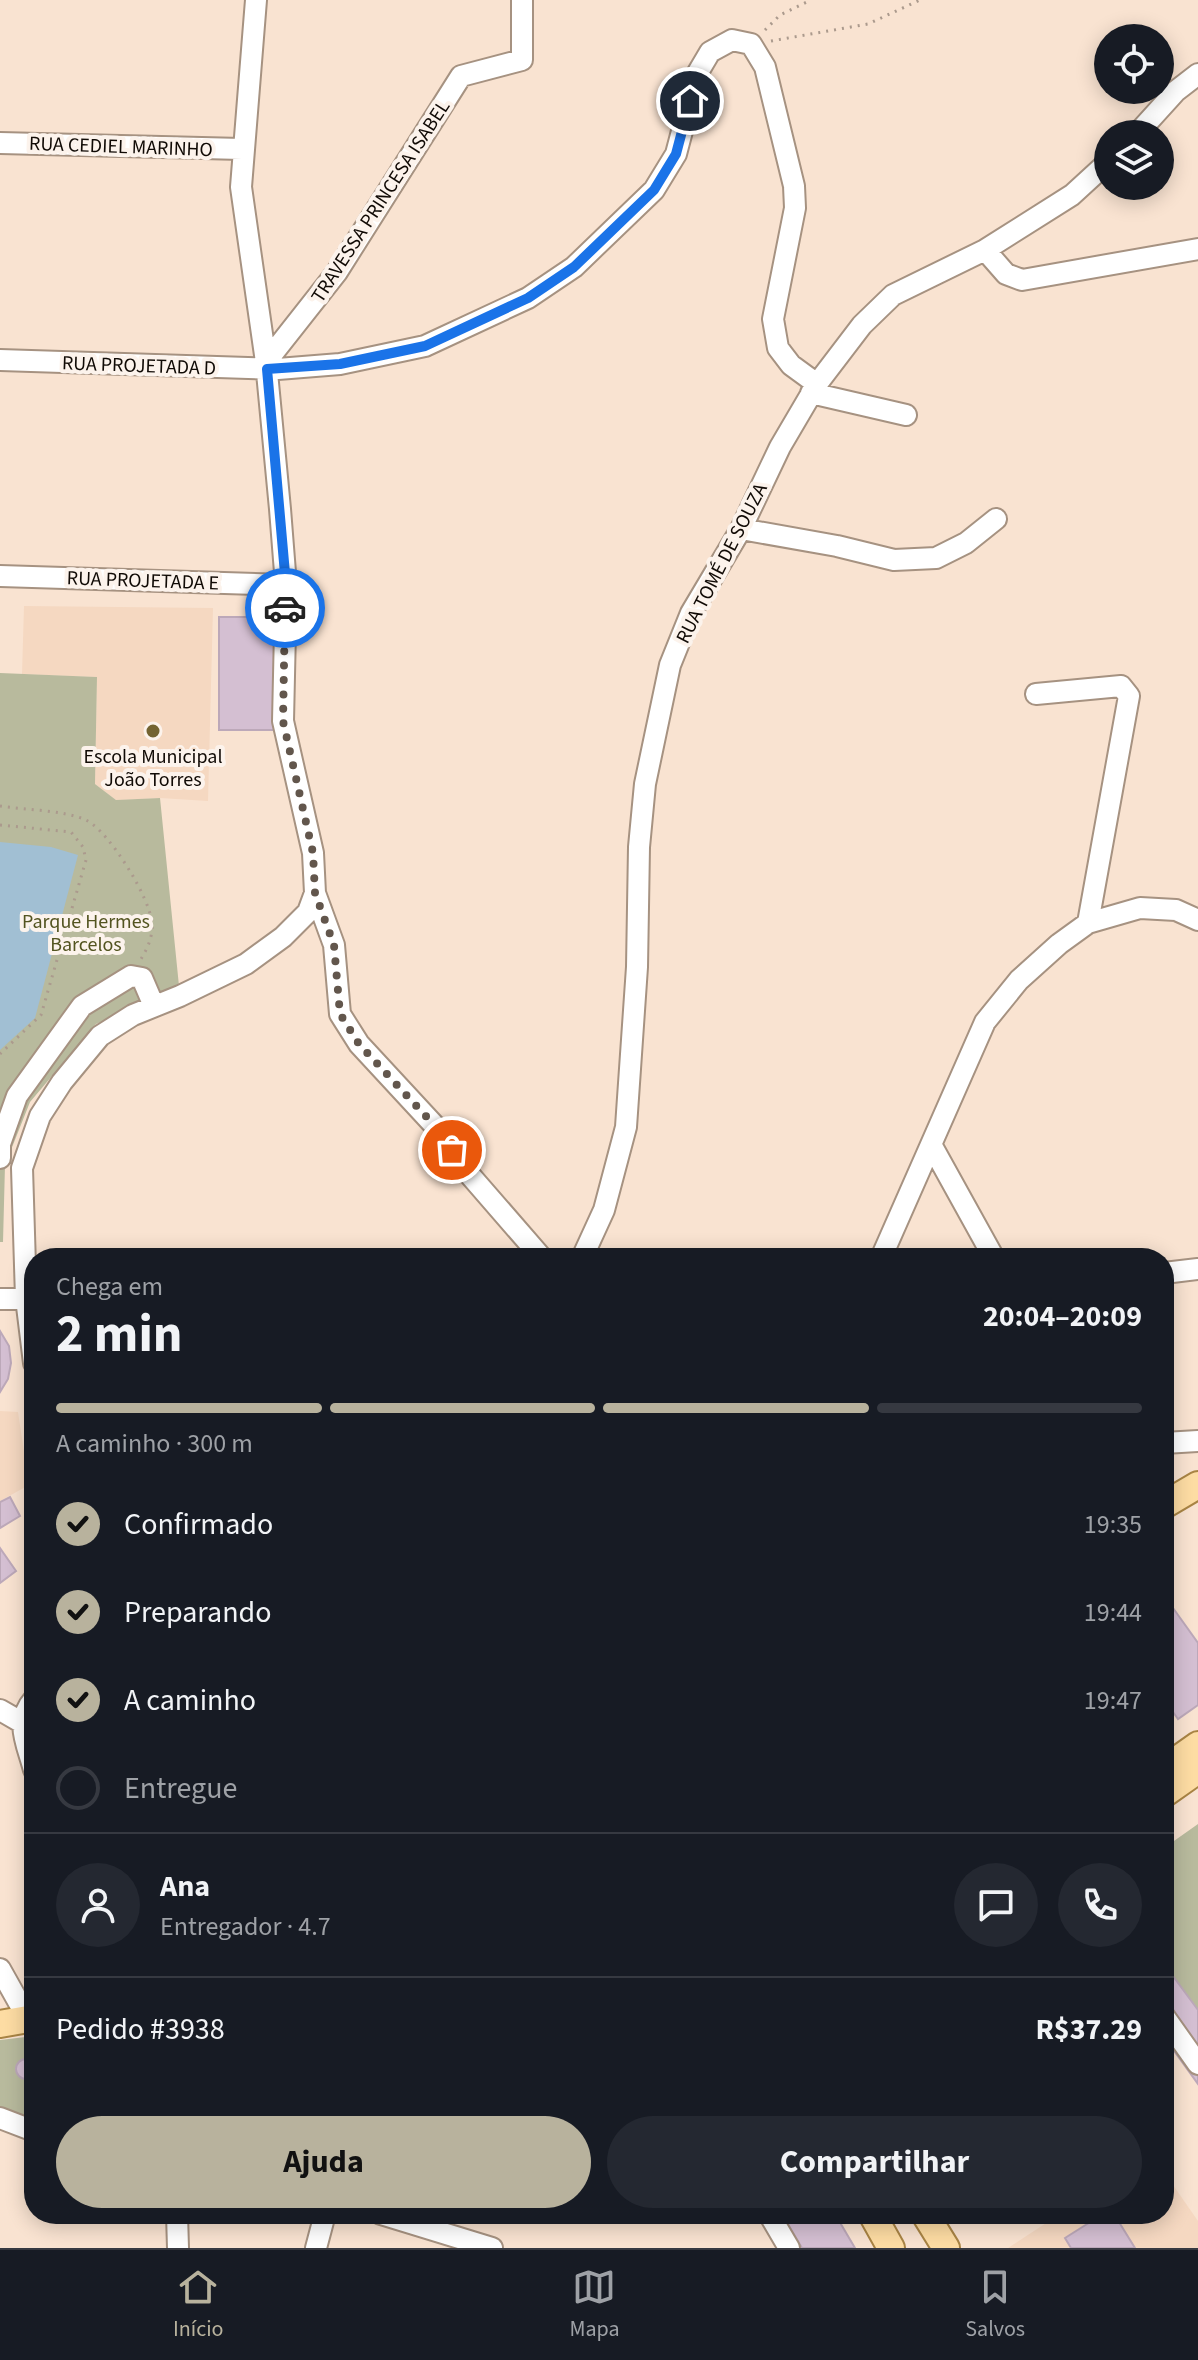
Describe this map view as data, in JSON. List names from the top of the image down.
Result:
{
  "streets": {
    "street": [
      "RUA CEDIEL MARINHO",
      "TRAVESSA PRINCESA ISABEL",
      "RUA PROJETADA D",
      "RUA TOMÉ DE SOUZA",
      "RUA PROJETADA E"
    ]
  },
  "crossings": [
    ["TRAVESSA PRINCESA ISABEL", "RUA PROJETADA D"]
  ],
  "parks": ["Parque Hermes Barcelos"],
  "places": ["Escola Municipal João Torres"],
  "page": {
    "heading": ["2 min", "Chega em", "20:04–20:09"],
    "panel": [
      "Ana",
      "Entregador · 4.7",
      "Pedido #3938",
      "R$37.29"
    ],
    "bar": "A caminho · 300 m",
    "list": [
      ["Confirmado", "19:35"],
      ["Preparando", "19:44"],
      ["A caminho", "19:47"],
      "Entregue"
    ],
    "buttons": ["Ajuda", "Compartilhar"],
    "tabs": ["Início", "Mapa", "Salvos"]
  }
}
